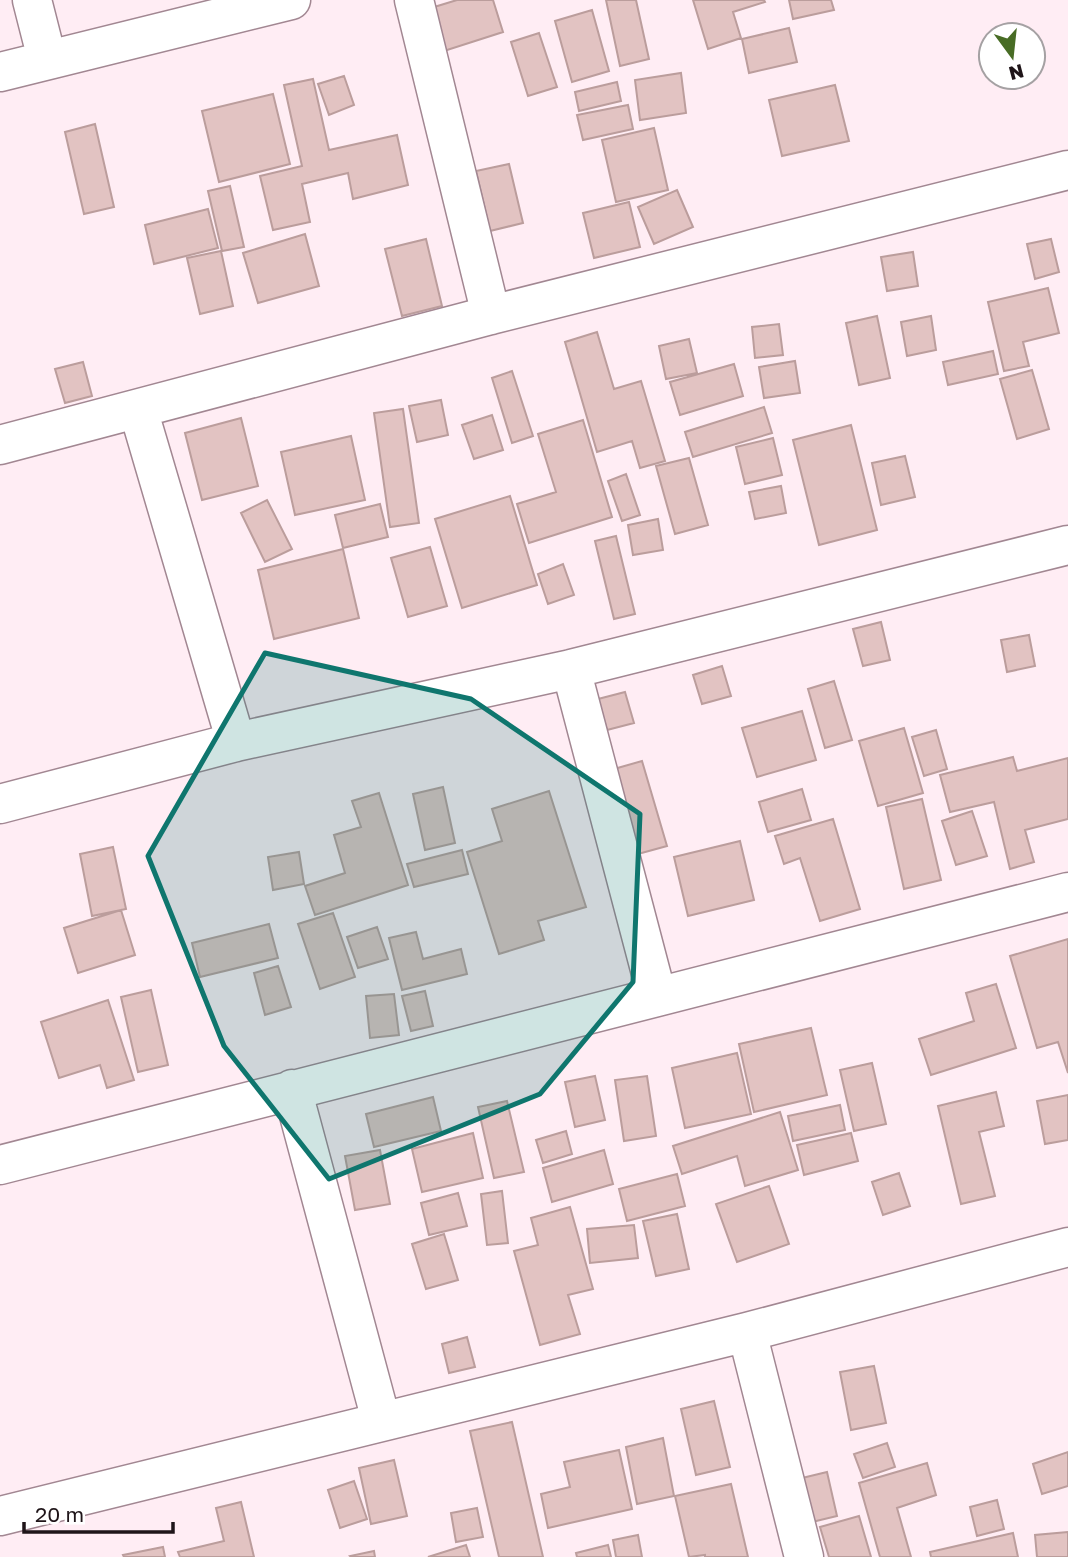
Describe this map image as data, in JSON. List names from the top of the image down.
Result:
{
  "scale_bar": "20 m",
  "north": "bottom"
}
